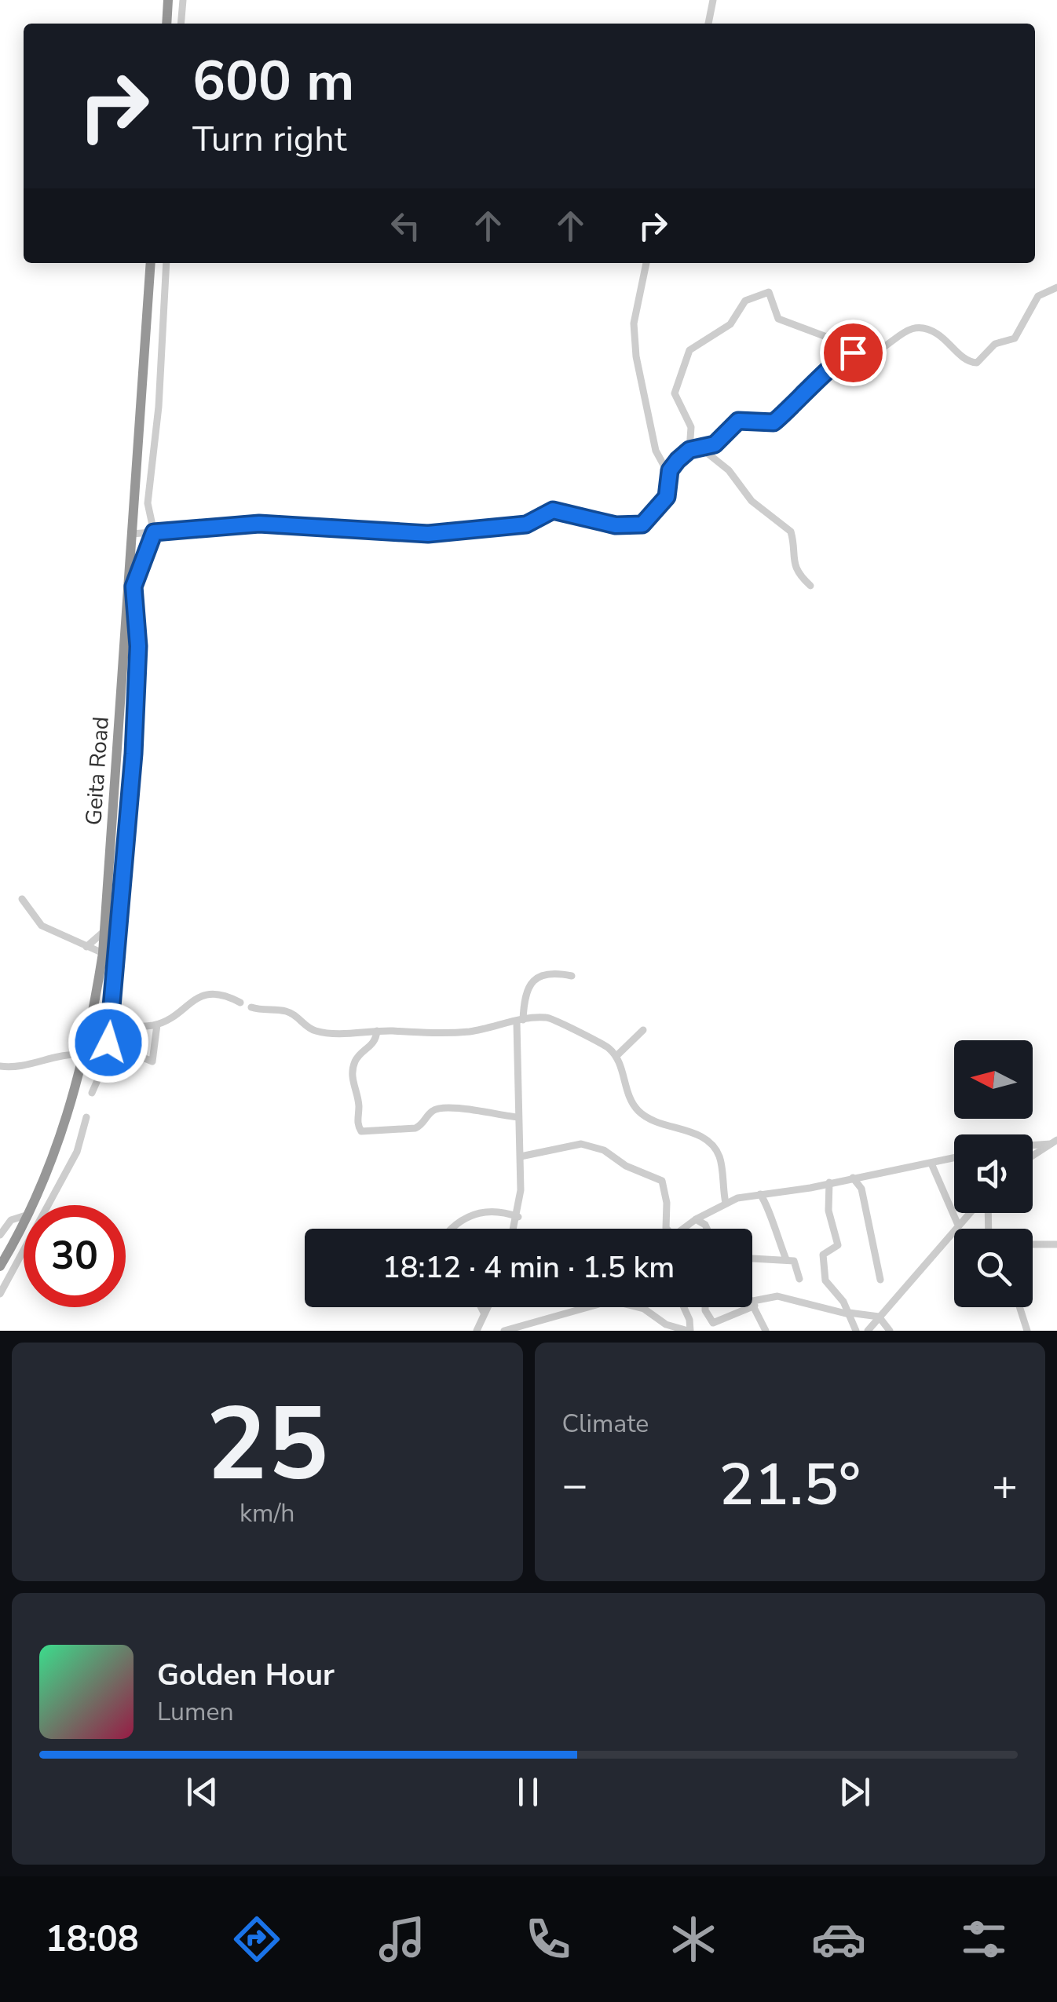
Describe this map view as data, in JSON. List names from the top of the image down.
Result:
{
  "streets": {
    "highway": ["Geita Road"]
  },
  "north": "left",
  "page": {
    "turn": ["600 m", "Turn right"],
    "limit": "30",
    "trip": "18:12 · 4 min · 1.5 km",
    "tile": [
      ["25", "km/h"],
      "Climate"
    ],
    "heat": ["−", "21.5°", "+"],
    "song": ["Golden Hour", "Lumen"],
    "tabs": "18:08"
  }
}
